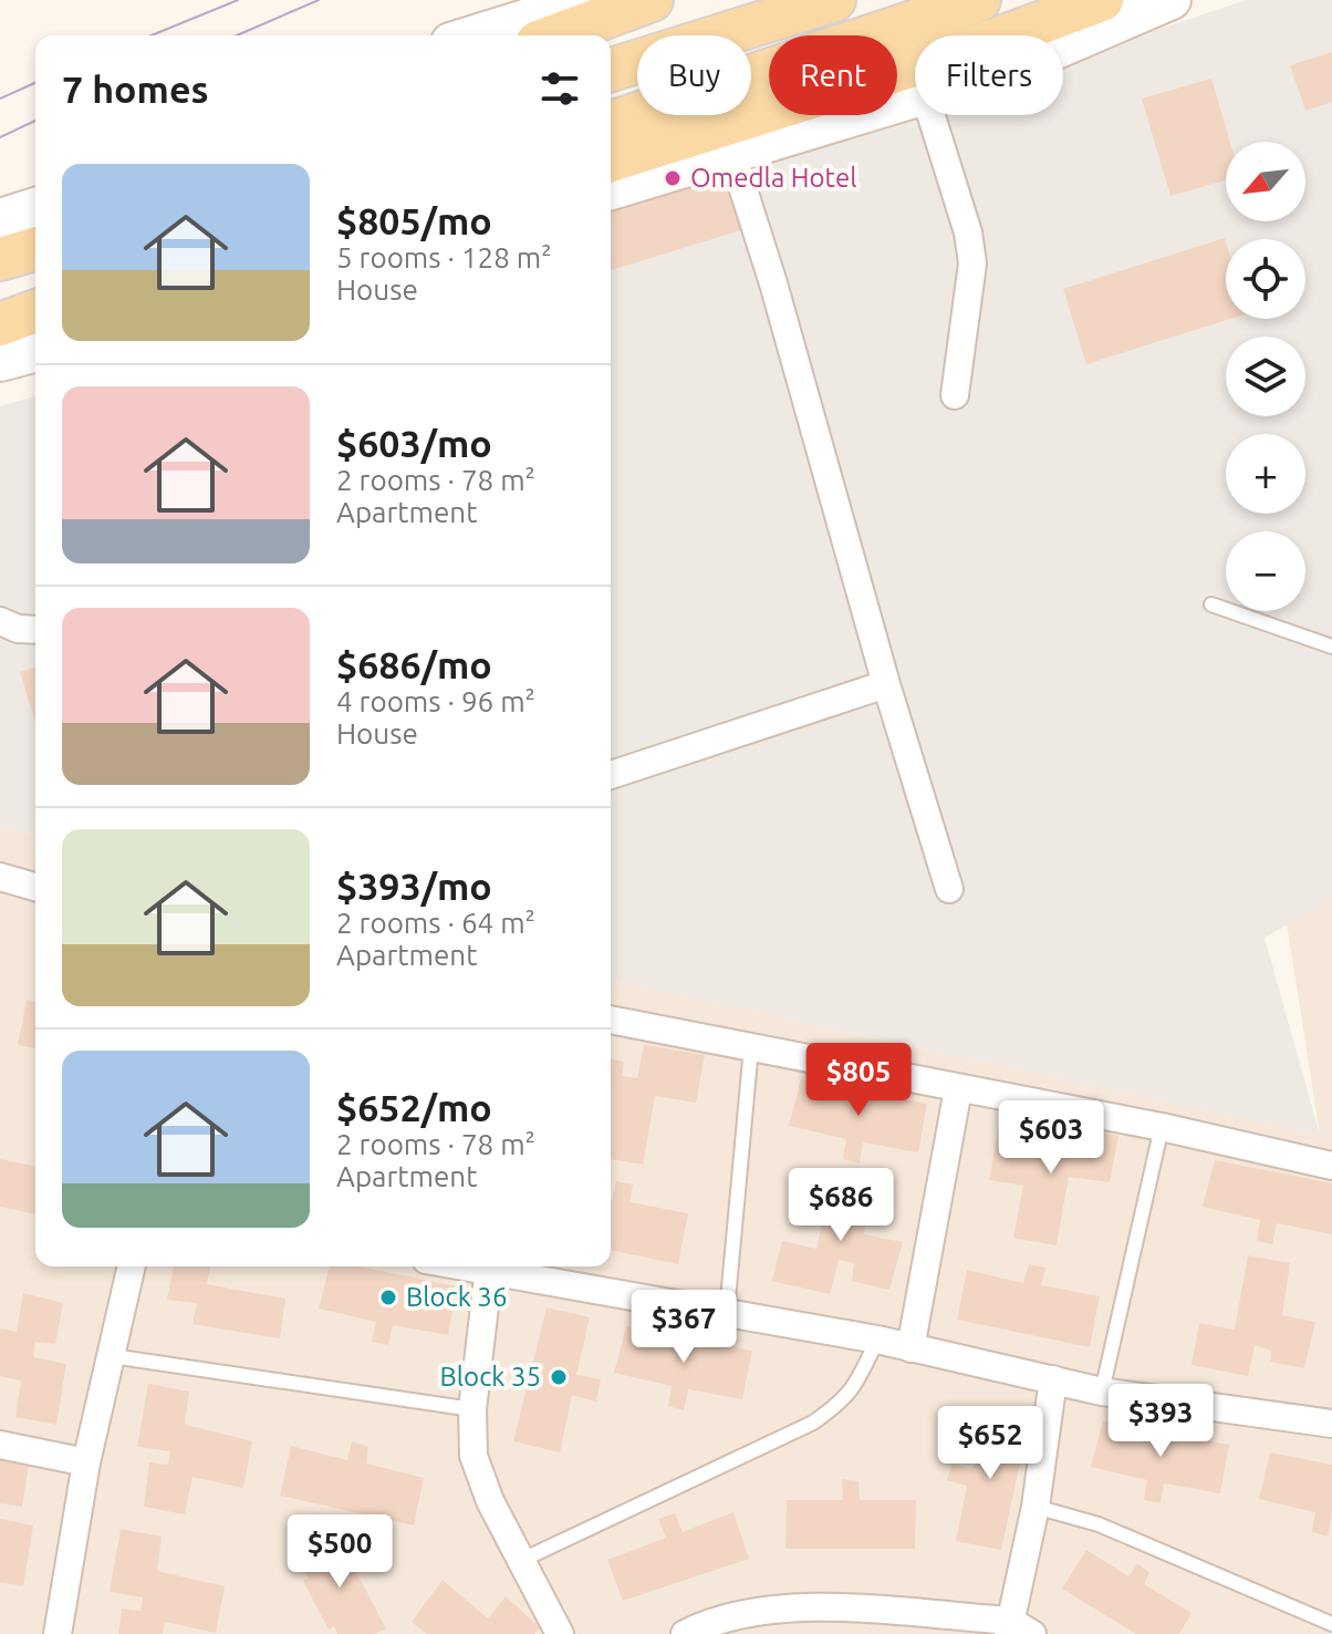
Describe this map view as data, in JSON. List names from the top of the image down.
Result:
{
  "places": ["Omedla Hotel", "Block 36", "Block 35"],
  "north": "bottom left",
  "page": {
    "chip": ["Buy", "Rent", "Filters"],
    "heading": "7 homes",
    "map_buttons": ["+", "−"],
    "list": [
      {
        "name": "$805/mo",
        "note": "5 rooms · 128 m² · House"
      },
      {
        "name": "$603/mo",
        "note": "2 rooms · 78 m² · Apartment"
      },
      {
        "name": "$686/mo",
        "note": "4 rooms · 96 m² · House"
      },
      {
        "name": "$393/mo",
        "note": "2 rooms · 64 m² · Apartment"
      },
      {
        "name": "$652/mo",
        "note": "2 rooms · 78 m² · Apartment"
      }
    ],
    "price": [
      "$805",
      "$603",
      "$686",
      "$367",
      "$393",
      "$652",
      "$500"
    ]
  }
}
